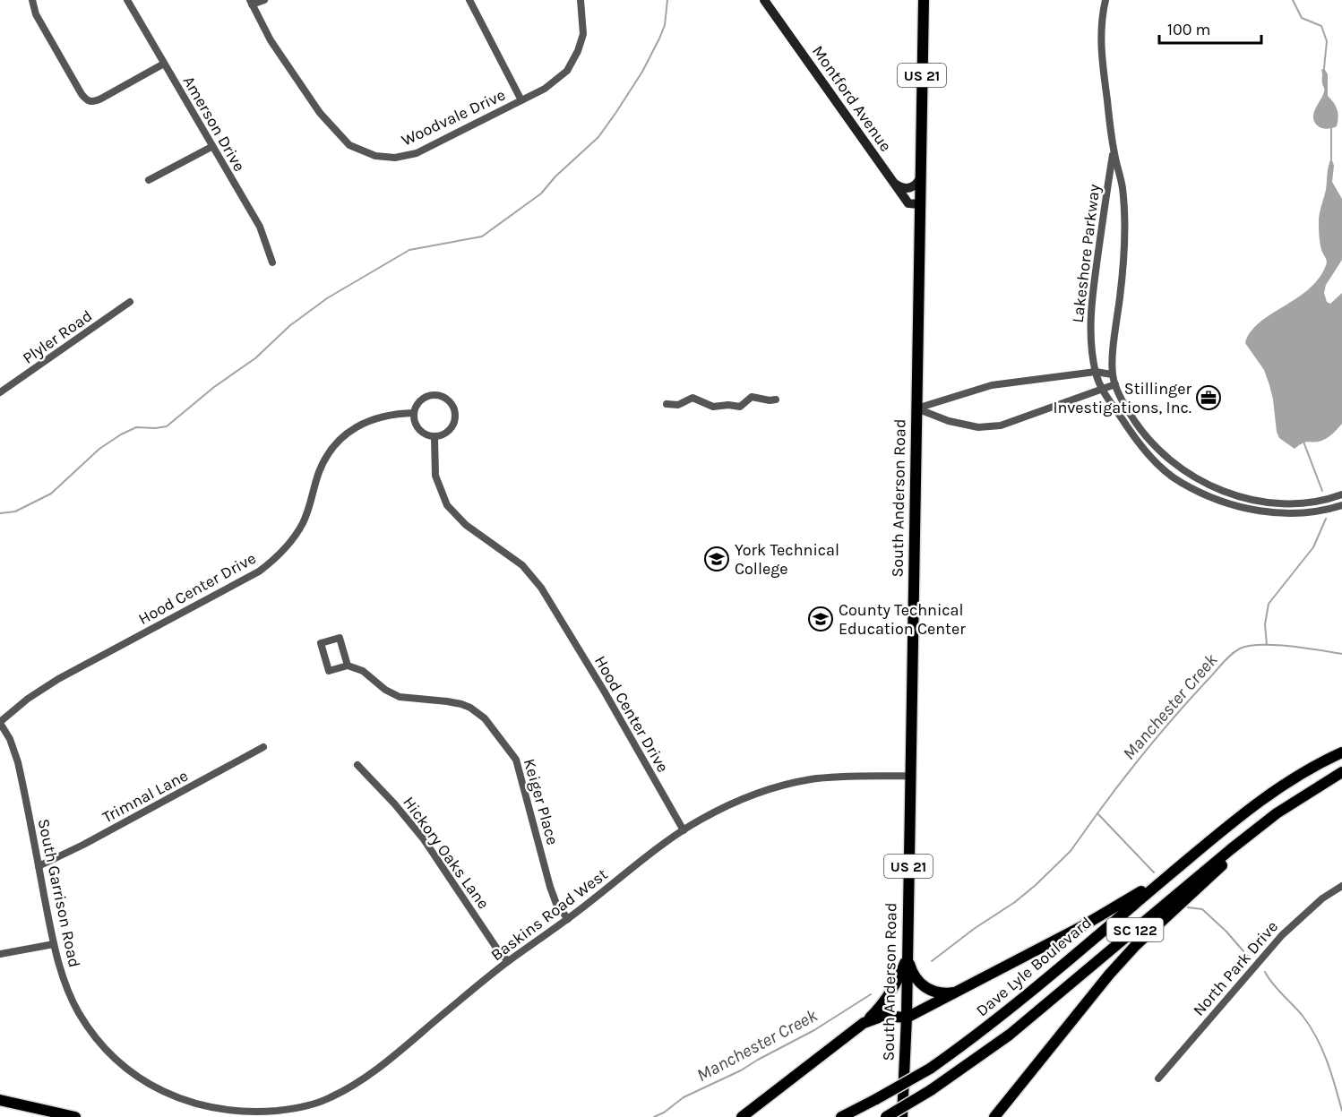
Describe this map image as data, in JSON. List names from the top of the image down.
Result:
{
  "streets": {
    "main road": [
      "US 21",
      "South Anderson Road",
      "SC 122",
      "Dave Lyle Boulevard"
    ],
    "street": [
      "Montford Avenue",
      "Woodvale Drive",
      "Amerson Drive",
      "Lakeshore Parkway",
      "Plyler Road",
      "Hood Center Drive",
      "Trimnal Lane",
      "Keiger Place",
      "Hickory Oaks Lane",
      "South Garrison Road",
      "Baskins Road West",
      "North Park Drive"
    ]
  },
  "crossings": [
    ["Montford Avenue", "South Anderson Road"],
    ["South Anderson Road", "Baskins Road West"],
    ["Hood Center Drive", "South Garrison Road"],
    ["Hood Center Drive", "Baskins Road West"],
    ["Trimnal Lane", "South Garrison Road"],
    ["Keiger Place", "Baskins Road West"],
    ["Hickory Oaks Lane", "Baskins Road West"],
    ["South Garrison Road", "Baskins Road West"]
  ],
  "water": ["Manchester Creek"],
  "places": {
    "office": ["Stillinger Investigations, Inc."],
    "school or university": ["York Technical College", "County Technical Education Center"]
  },
  "scale_bar": "100 m"
}
